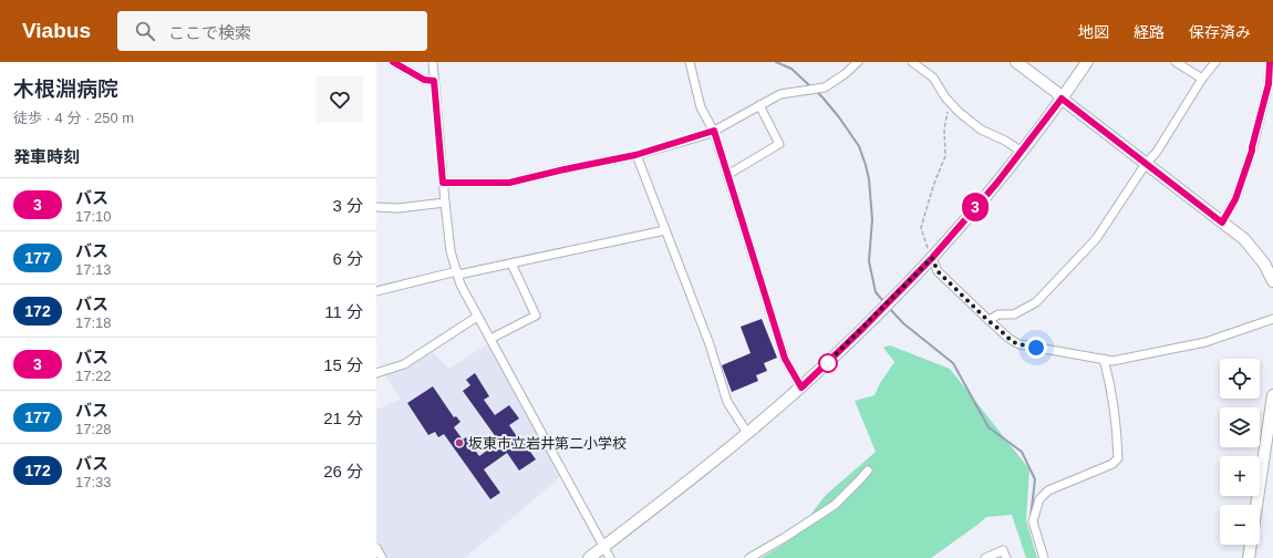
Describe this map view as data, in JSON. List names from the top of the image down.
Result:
{
  "places": ["坂東市立岩井第二小学校"],
  "lines": ["bus line 3"],
  "page": {
    "header": "Viabus",
    "search": "ここで検索",
    "nav": ["地図", "経路", "保存済み"],
    "heading": [
      ["木根淵病院", "徒歩 · 4 分 · 250 m"],
      "発車時刻"
    ],
    "on_map": "3",
    "list": [
      {
        "mark": "3",
        "name": "バス",
        "note": "17:10",
        "value": "3 分"
      },
      {
        "mark": "177",
        "name": "バス",
        "note": "17:13",
        "value": "6 分"
      },
      {
        "mark": "172",
        "name": "バス",
        "note": "17:18",
        "value": "11 分"
      },
      {
        "mark": "3",
        "name": "バス",
        "note": "17:22",
        "value": "15 分"
      },
      {
        "mark": "177",
        "name": "バス",
        "note": "17:28",
        "value": "21 分"
      },
      {
        "mark": "172",
        "name": "バス",
        "note": "17:33",
        "value": "26 分"
      }
    ],
    "map_buttons": ["+", "−"]
  }
}
